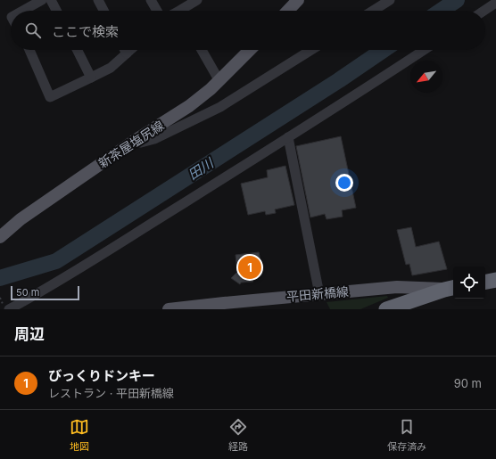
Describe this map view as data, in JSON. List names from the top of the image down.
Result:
{
  "streets": {
    "main road": ["新茶屋塩尻線", "平田新橋線"]
  },
  "water": ["田川"],
  "scale_bar": "50 m",
  "north": "bottom left",
  "page": {
    "search": "ここで検索",
    "pins": "1",
    "scale": "50 m",
    "heading": "周辺",
    "list": [
      {
        "mark": "1",
        "name": "びっくりドンキー",
        "note": "レストラン · 平田新橋線",
        "value": "90 m"
      }
    ],
    "nav": ["地図", "経路", "保存済み"]
  }
}
